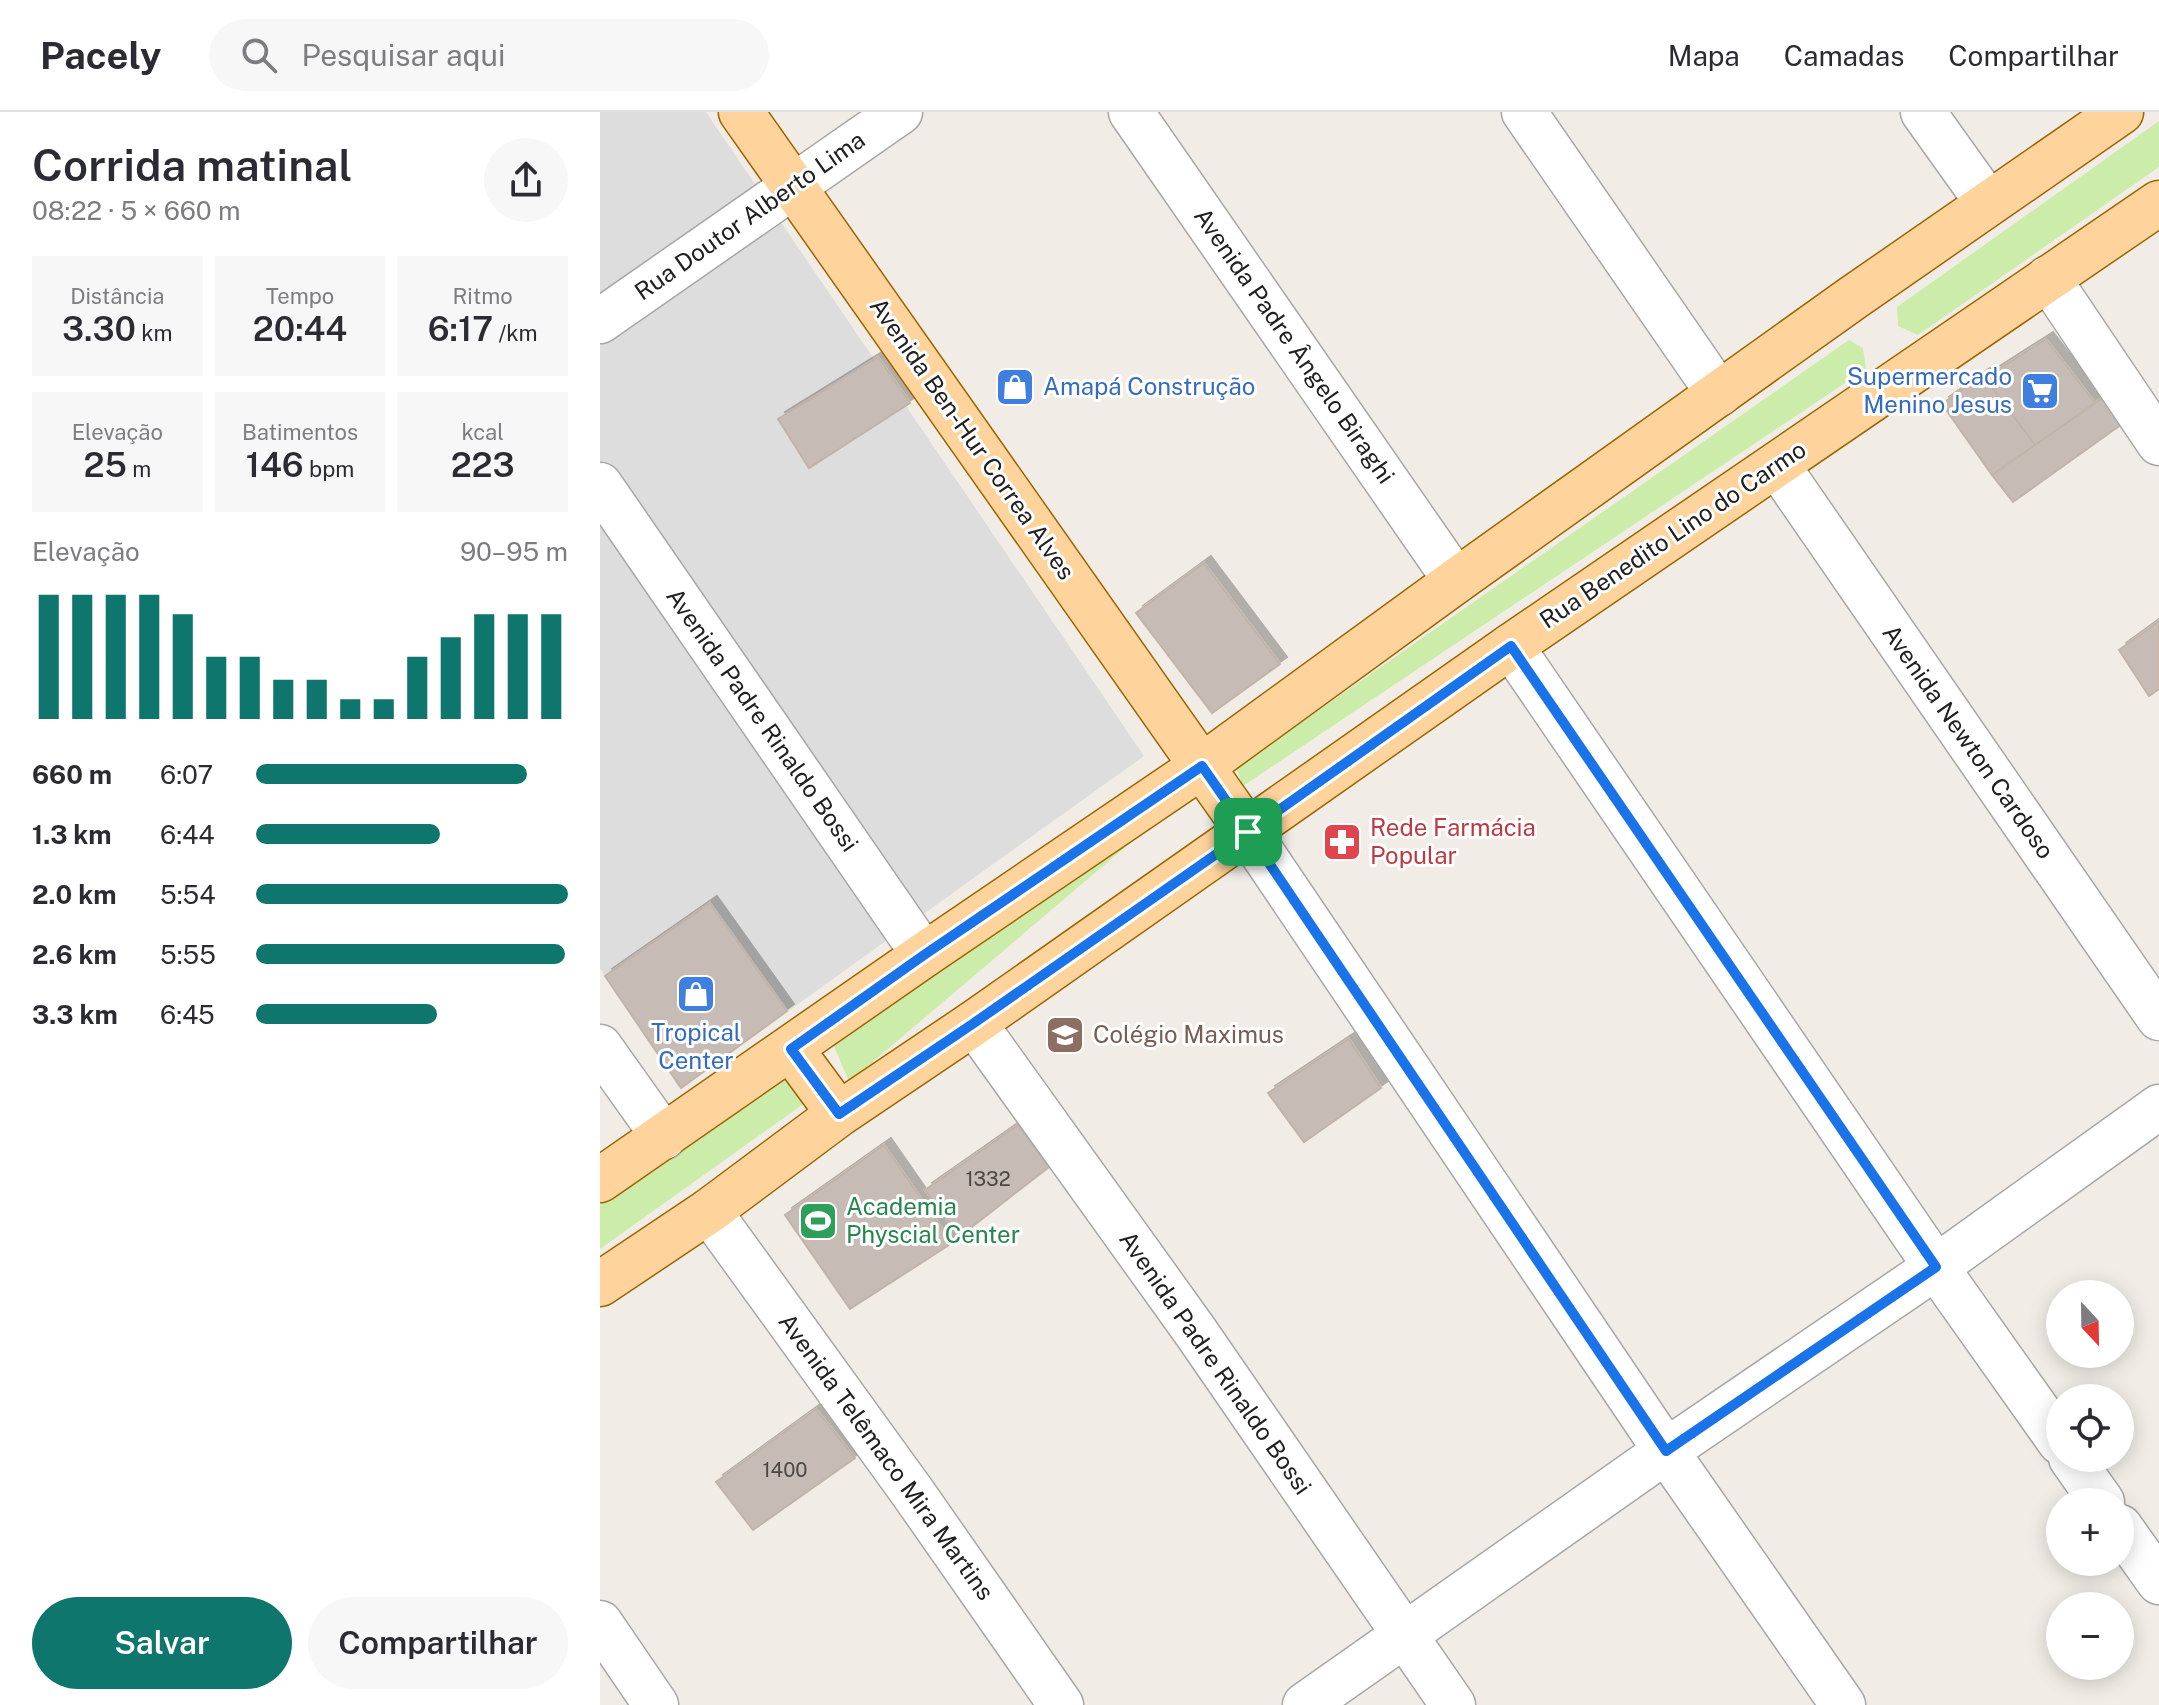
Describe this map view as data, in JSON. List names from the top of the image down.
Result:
{
  "streets": {
    "main road": ["Avenida Ben-Hur Correa Alves", "Rua Benedito Lino do Carmo"],
    "street": [
      "Rua Doutor Alberto Lima",
      "Avenida Padre Ângelo Biraghi",
      "Avenida Padre Rinaldo Bossi",
      "Avenida Newton Cardoso",
      "Avenida Telêmaco Mira Martins"
    ]
  },
  "crossings": [
    ["Rua Doutor Alberto Lima", "Avenida Ben-Hur Correa Alves"],
    ["Avenida Ben-Hur Correa Alves", "Rua Benedito Lino do Carmo"],
    ["Rua Benedito Lino do Carmo", "Avenida Padre Rinaldo Bossi"],
    ["Rua Benedito Lino do Carmo", "Avenida Newton Cardoso"],
    ["Rua Benedito Lino do Carmo", "Avenida Telêmaco Mira Martins"]
  ],
  "places": {
    "shop": ["Amapá Construção", "Tropical Center"],
    "supermarket": ["Supermercado Menino Jesus"],
    "pharmacy": ["Rede Farmácia Popular"],
    "school or university": ["Colégio Maximus"],
    "sports": ["Academia Physcial Center"]
  },
  "house_numbers": ["1332", "1400"],
  "north": "bottom",
  "page": {
    "header": "Pacely",
    "search": "Pesquisar aqui",
    "nav": ["Mapa", "Camadas", "Compartilhar"],
    "heading": ["Corrida matinal", "08:22 · 5 × 660 m"],
    "stats": [
      ["Distância", "3.30 km"],
      ["Tempo", "20:44"],
      ["Ritmo", "6:17 /km"],
      ["Elevação", "25 m"],
      ["Batimentos", "146 bpm"],
      ["kcal", "223"]
    ],
    "chart": ["Elevação", "90–95 m"],
    "list": [
      {
        "name": "660 m",
        "note": "6:07"
      },
      {
        "name": "1.3 km",
        "note": "6:44"
      },
      {
        "name": "2.0 km",
        "note": "5:54"
      },
      {
        "name": "2.6 km",
        "note": "5:55"
      },
      {
        "name": "3.3 km",
        "note": "6:45"
      }
    ],
    "map_buttons": ["+", "−"],
    "buttons": ["Salvar", "Compartilhar"]
  }
}
